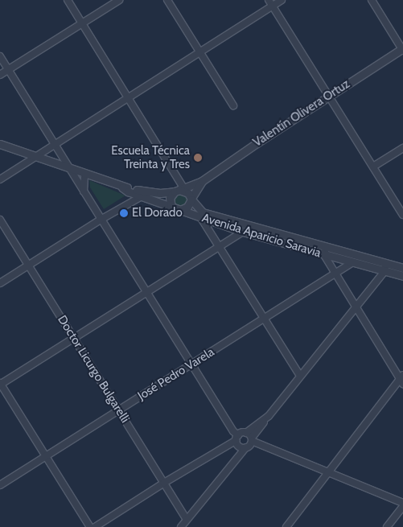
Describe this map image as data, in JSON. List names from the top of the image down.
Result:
{
  "streets": {
    "street": [
      "Valentín Olivera Ortuz",
      "Avenida Aparicio Saravia",
      "Doctor Licurgo Bulgarelli",
      "José Pedro Varela"
    ]
  },
  "crossings": [
    ["Valentín Olivera Ortuz", "Avenida Aparicio Saravia"],
    ["Avenida Aparicio Saravia", "José Pedro Varela"],
    ["Doctor Licurgo Bulgarelli", "José Pedro Varela"]
  ],
  "places": ["Escuela Técnica Treinta y Tres", "El Dorado"]
}
